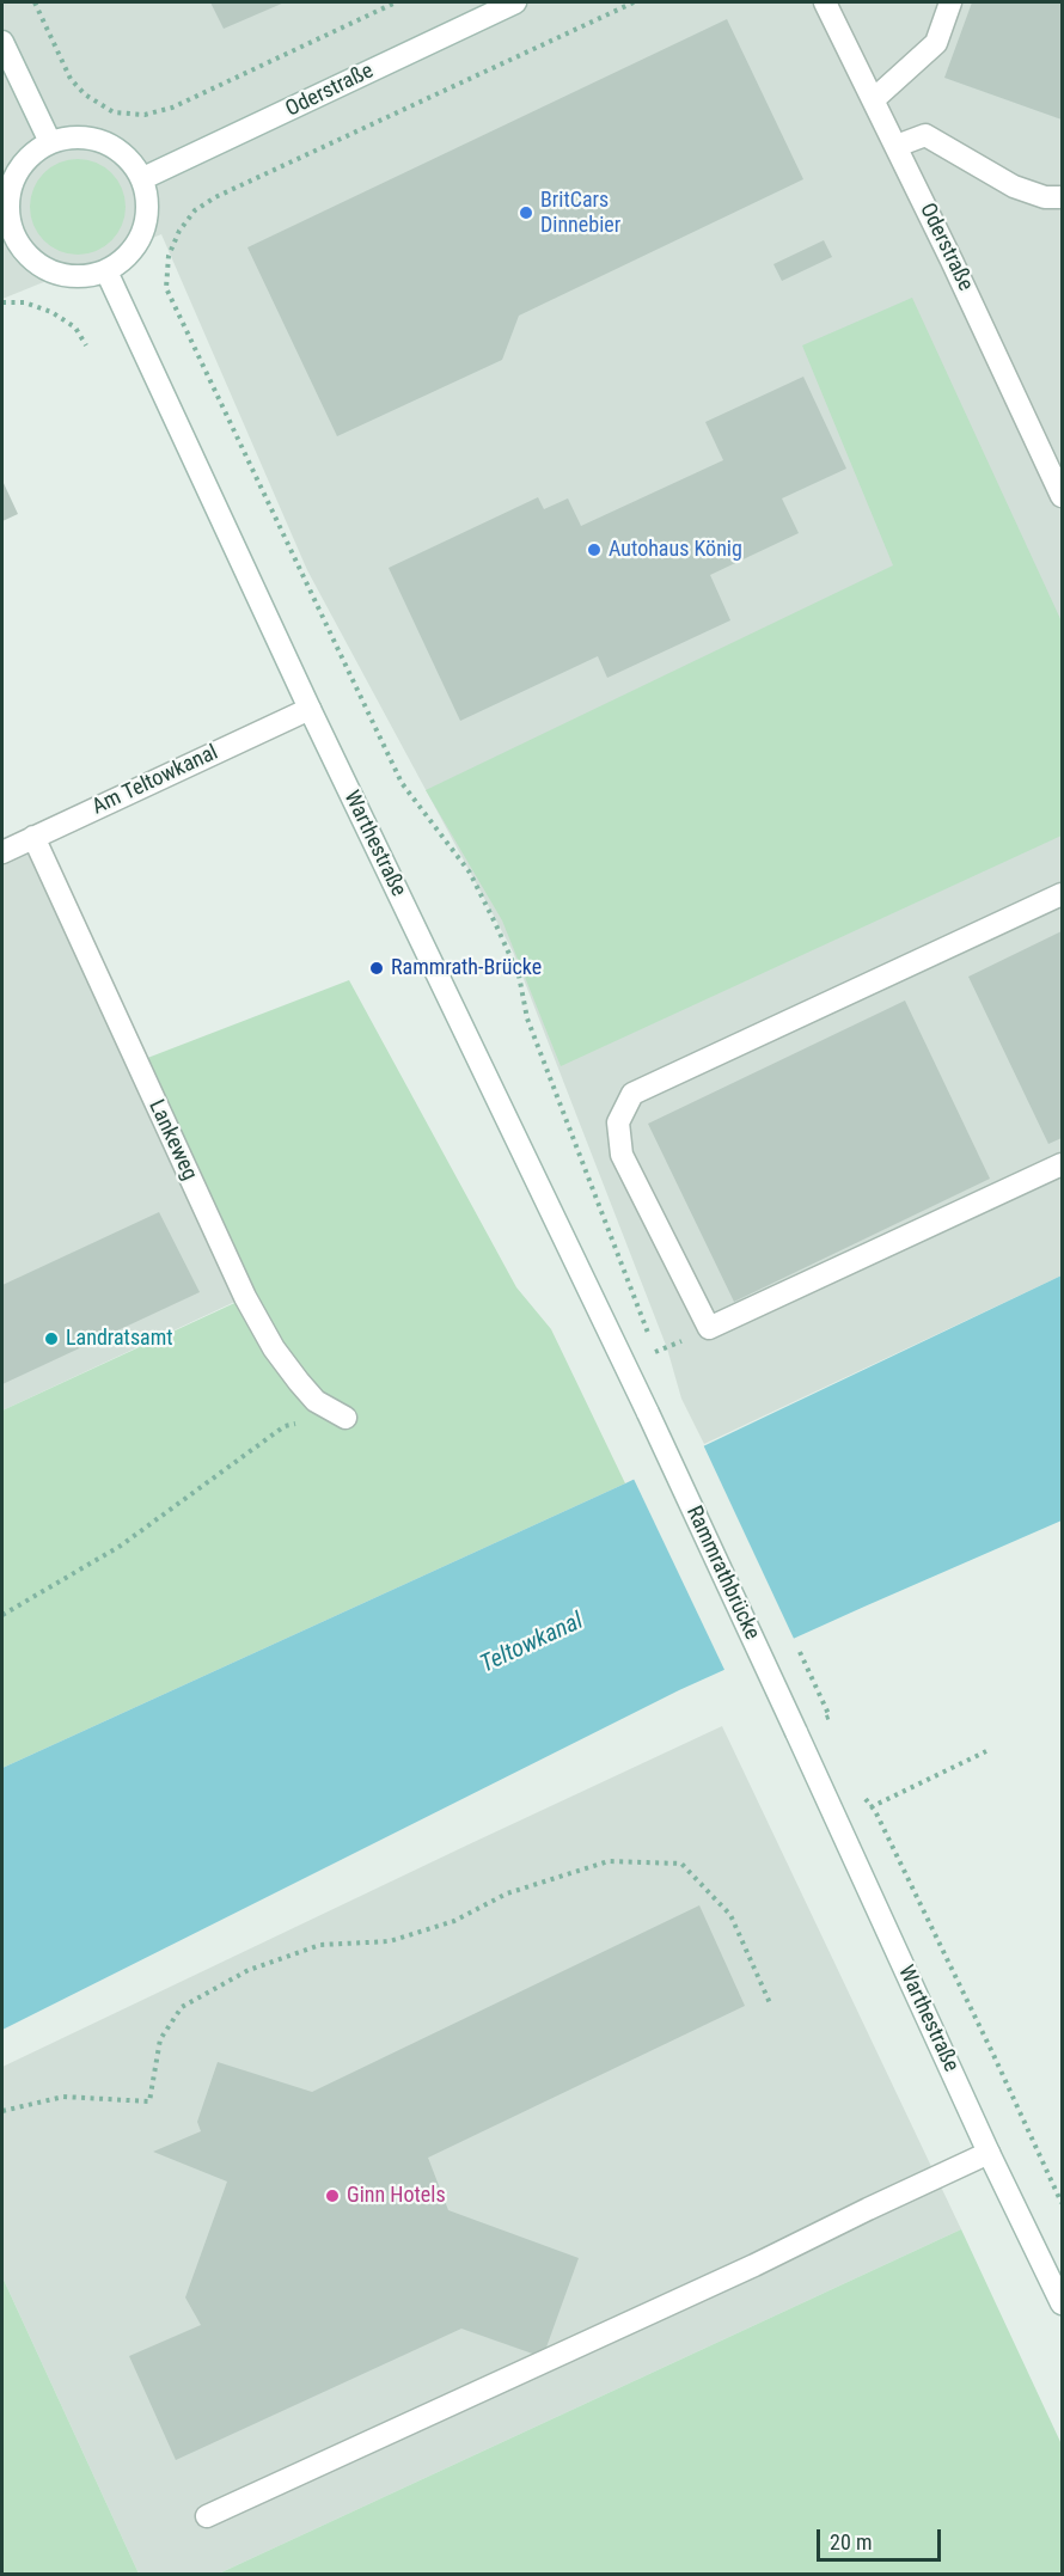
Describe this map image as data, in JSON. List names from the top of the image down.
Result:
{
  "streets": {
    "street": [
      "Oderstraße",
      "Am Teltowkanal",
      "Warthestraße",
      "Lankeweg",
      "Rammrathbrücke"
    ]
  },
  "crossings": [
    ["Oderstraße", "Warthestraße"],
    ["Am Teltowkanal", "Warthestraße"],
    ["Am Teltowkanal", "Lankeweg"],
    ["Warthestraße", "Rammrathbrücke"]
  ],
  "water": ["Teltowkanal"],
  "places": [
    "BritCars Dinnebier",
    "Autohaus König",
    "Rammrath-Brücke",
    "Landratsamt",
    "Ginn Hotels"
  ],
  "scale_bar": "20 m"
}
